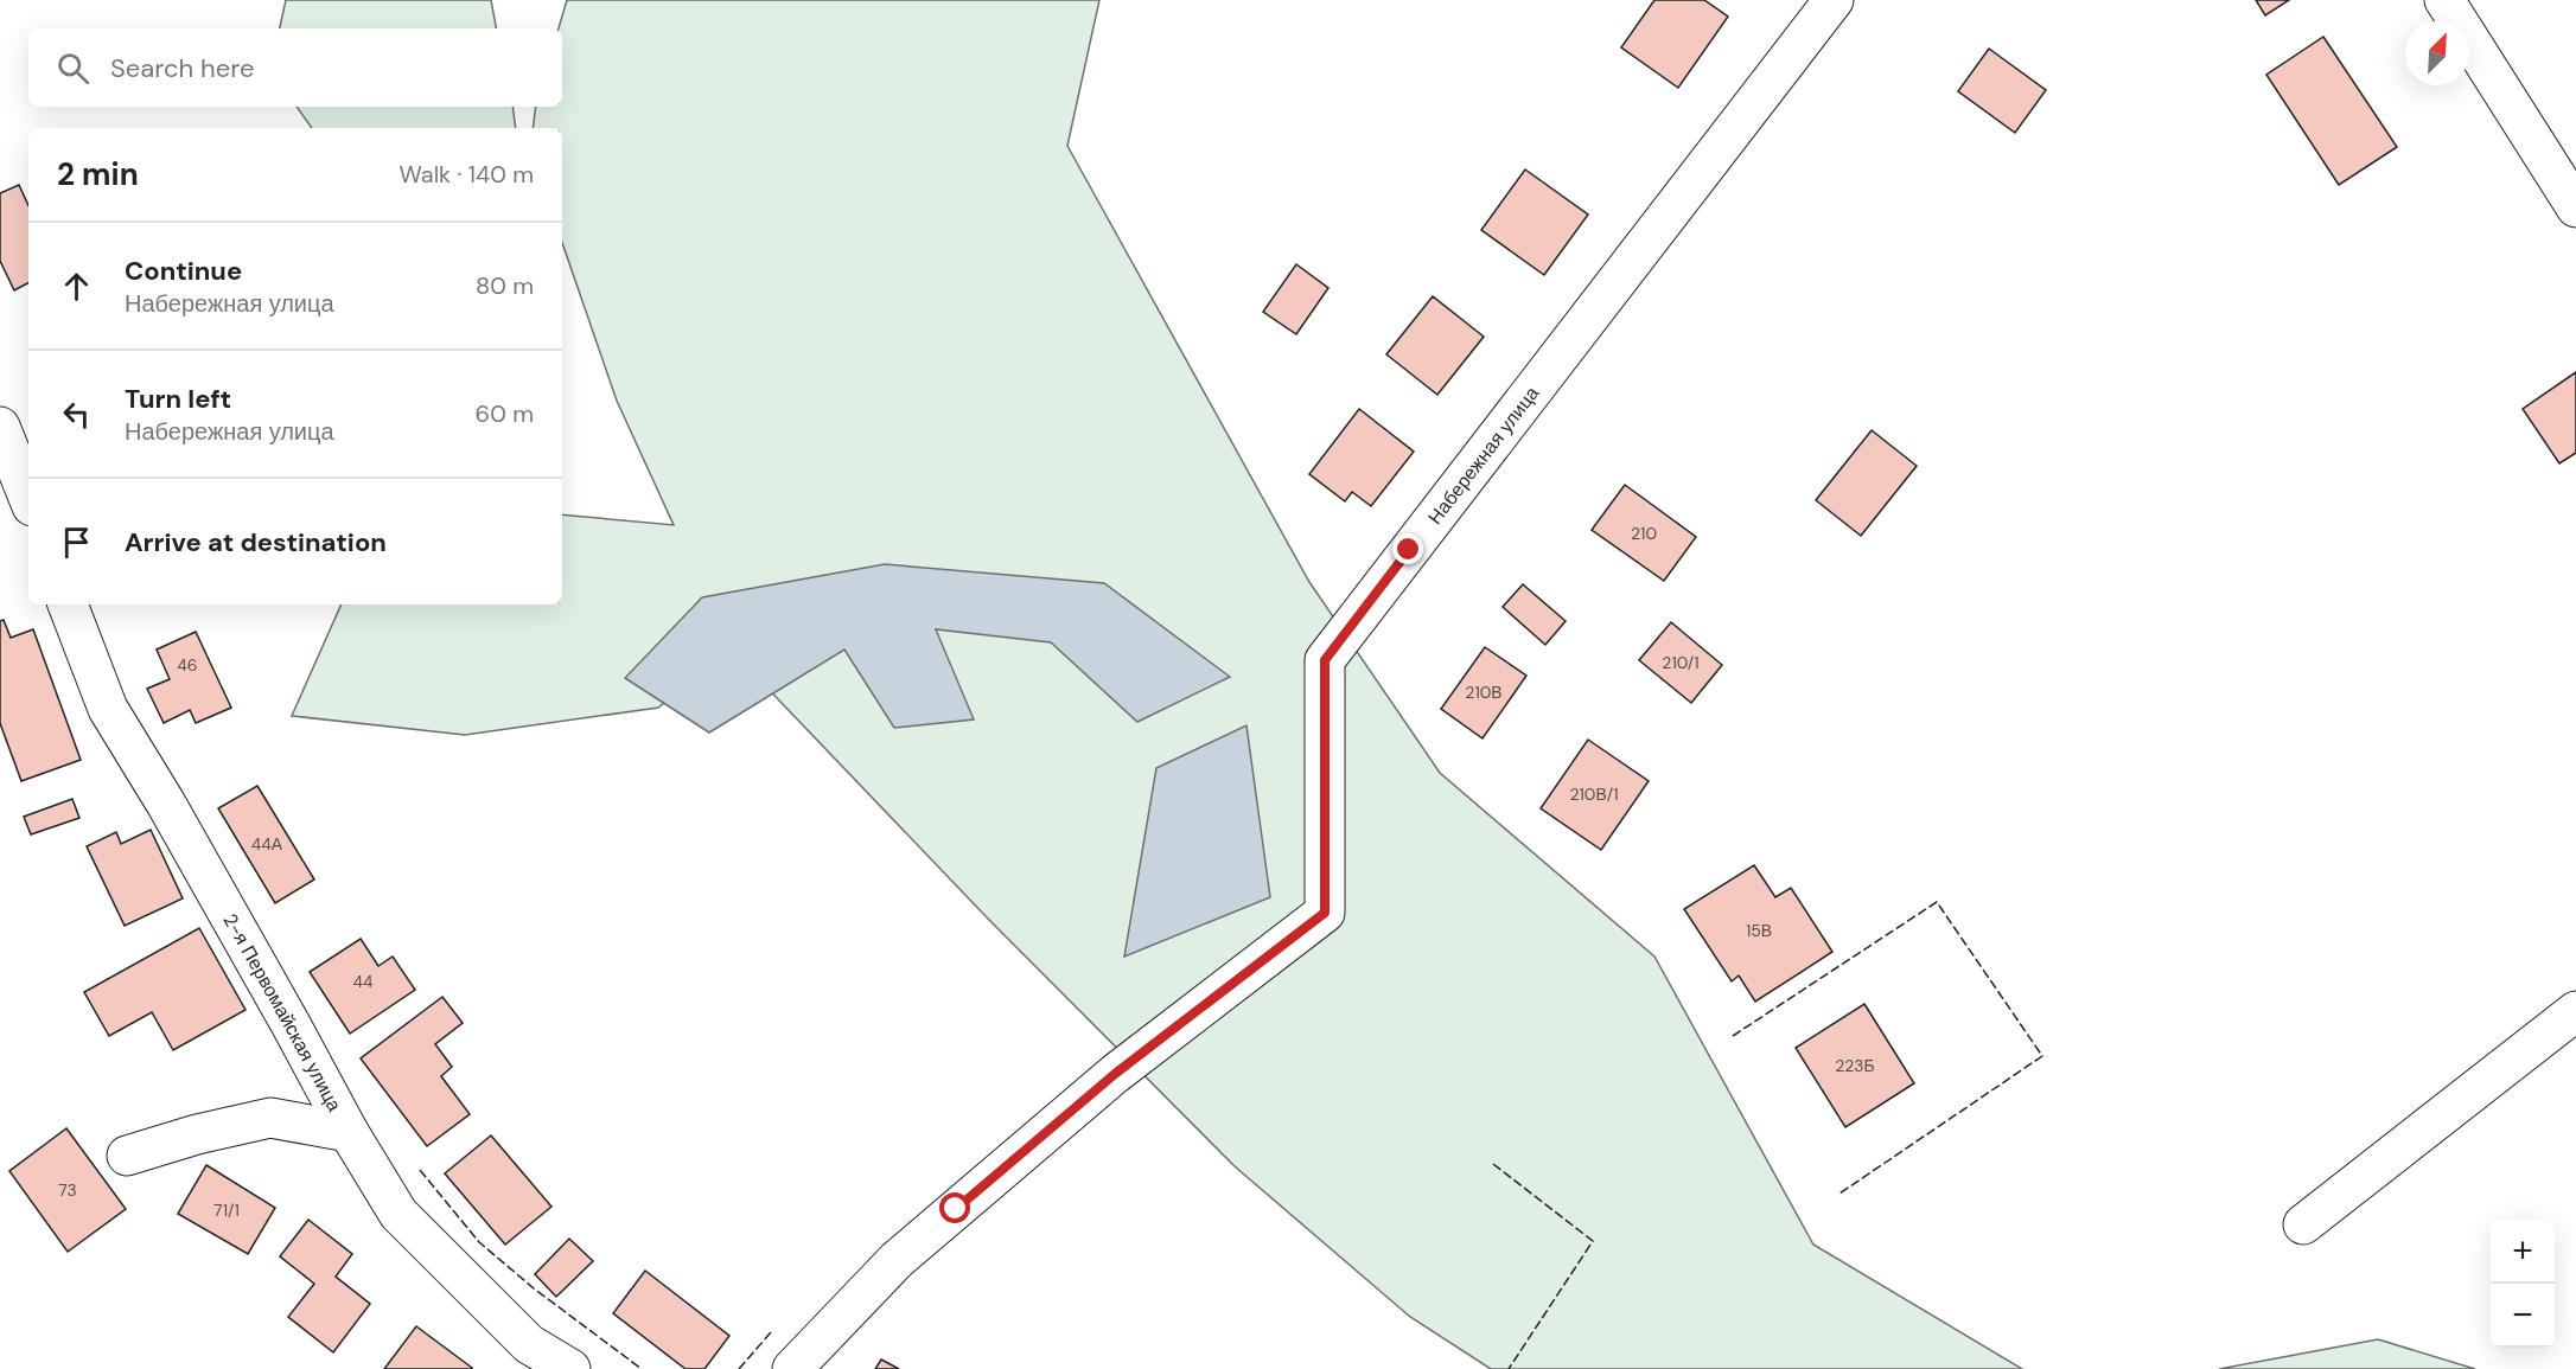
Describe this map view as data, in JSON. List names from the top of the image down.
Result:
{
  "streets": {
    "street": ["Набережная улица", "2-я Первомайская улица"]
  },
  "house_numbers": [
    "210",
    "210/1",
    "46",
    "210В",
    "210В/1",
    "44А",
    "15В",
    "44",
    "223Б",
    "73",
    "71/1"
  ],
  "north": "top right",
  "page": {
    "search": "Search here",
    "heading": ["2 min", "Walk · 140 m"],
    "list": [
      ["Continue", "Набережная улица", "80 m"],
      ["Turn left", "Набережная улица", "60 m"],
      "Arrive at destination"
    ],
    "map_buttons": ["+", "−"]
  }
}
